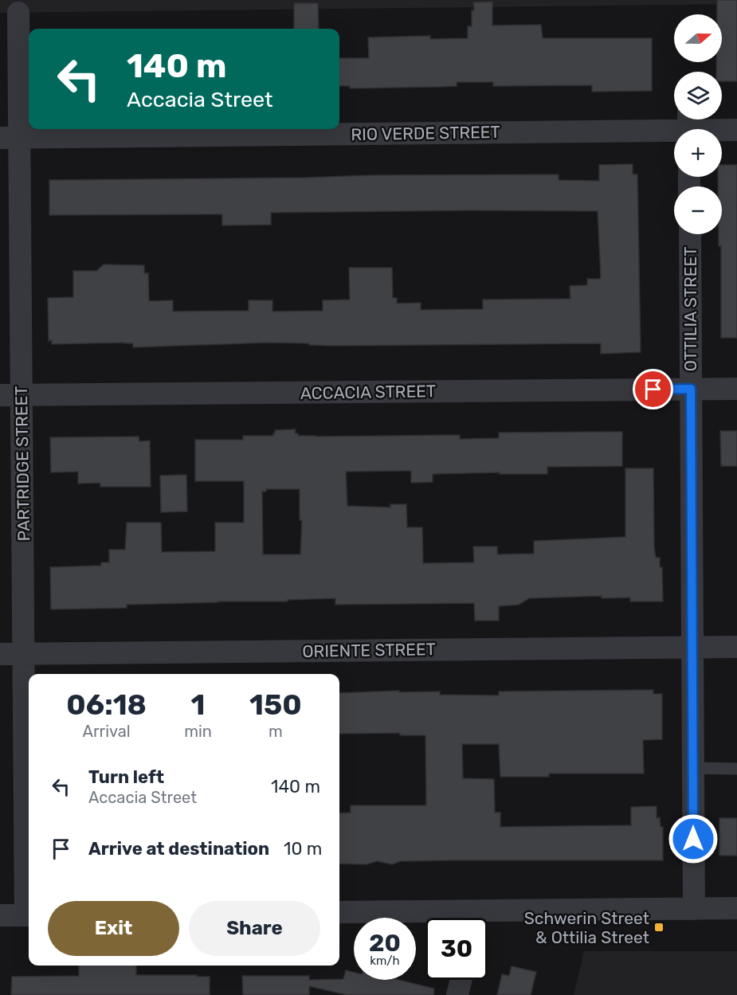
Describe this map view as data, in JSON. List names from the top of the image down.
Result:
{
  "streets": {
    "street": [
      "RIO VERDE STREET",
      "OTTILIA STREET",
      "ACCACIA STREET",
      "PARTRIDGE STREET",
      "ORIENTE STREET"
    ]
  },
  "crossings": [
    ["RIO VERDE STREET", "PARTRIDGE STREET"],
    ["OTTILIA STREET", "ACCACIA STREET"],
    ["OTTILIA STREET", "ORIENTE STREET"],
    ["ACCACIA STREET", "PARTRIDGE STREET"],
    ["PARTRIDGE STREET", "ORIENTE STREET"]
  ],
  "places": {
    "transit": ["Schwerin Street & Ottilia Street"]
  },
  "north": "right",
  "page": {
    "map_buttons": ["+", "−"],
    "turn": ["140 m", "Accacia Street"],
    "eta": [
      "06:18",
      "Arrival",
      "1",
      "min",
      "150",
      "m"
    ],
    "list": [
      {
        "name": "Turn left",
        "note": "Accacia Street",
        "value": "140 m"
      },
      {
        "name": "Arrive at destination",
        "value": "10 m"
      }
    ],
    "buttons": ["Exit", "Share"],
    "speed": "20 km/h",
    "limit": "30"
  }
}
